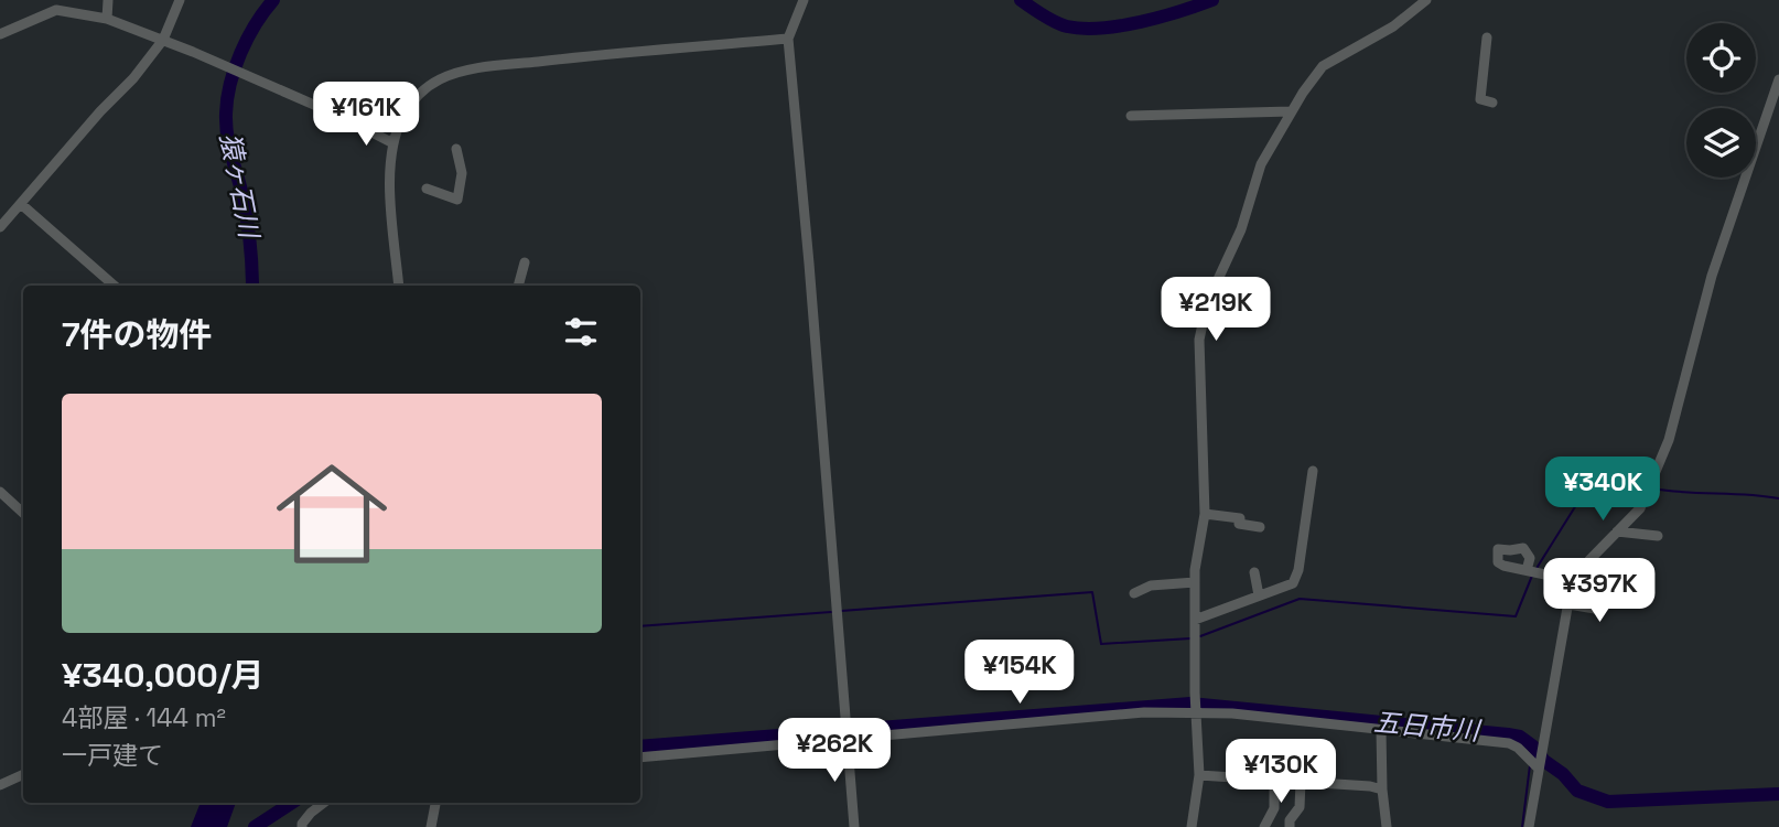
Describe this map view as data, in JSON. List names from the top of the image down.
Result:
{
  "water": ["猿ヶ石川", "五日市川"],
  "page": {
    "price": [
      "¥161K",
      "¥219K",
      "¥340K",
      "¥397K",
      "¥154K",
      "¥262K",
      "¥130K"
    ],
    "heading": "7件の物件",
    "list": [
      {
        "name": "¥340,000/月",
        "note": "4部屋 · 144 m² · 一戸建て"
      }
    ]
  }
}
